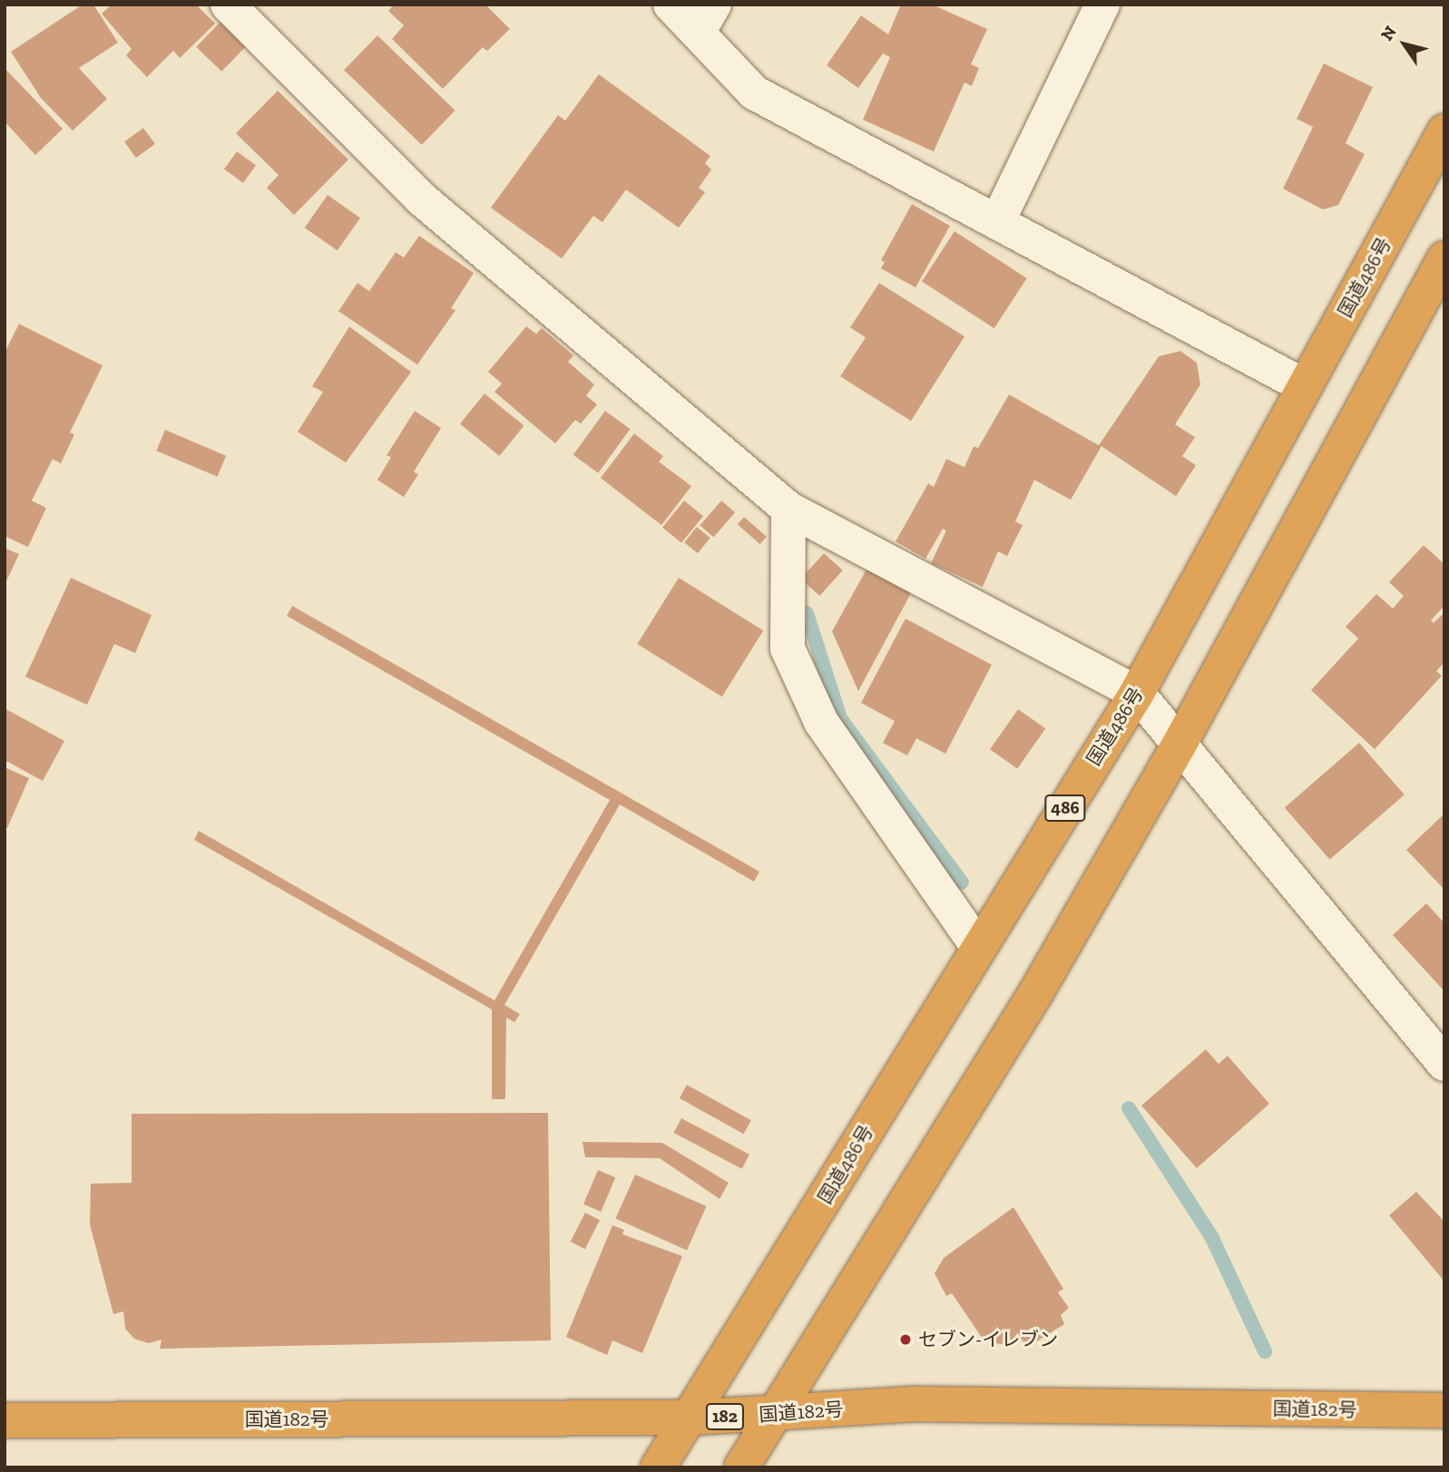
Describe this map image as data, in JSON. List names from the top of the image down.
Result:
{
  "streets": {
    "highway": [
      "国道486号",
      "486",
      "国道182号",
      "182"
    ]
  },
  "crossings": [
    ["国道486号", "国道182号"]
  ],
  "places": ["セブン-イレブン"],
  "north": "top left"
}
